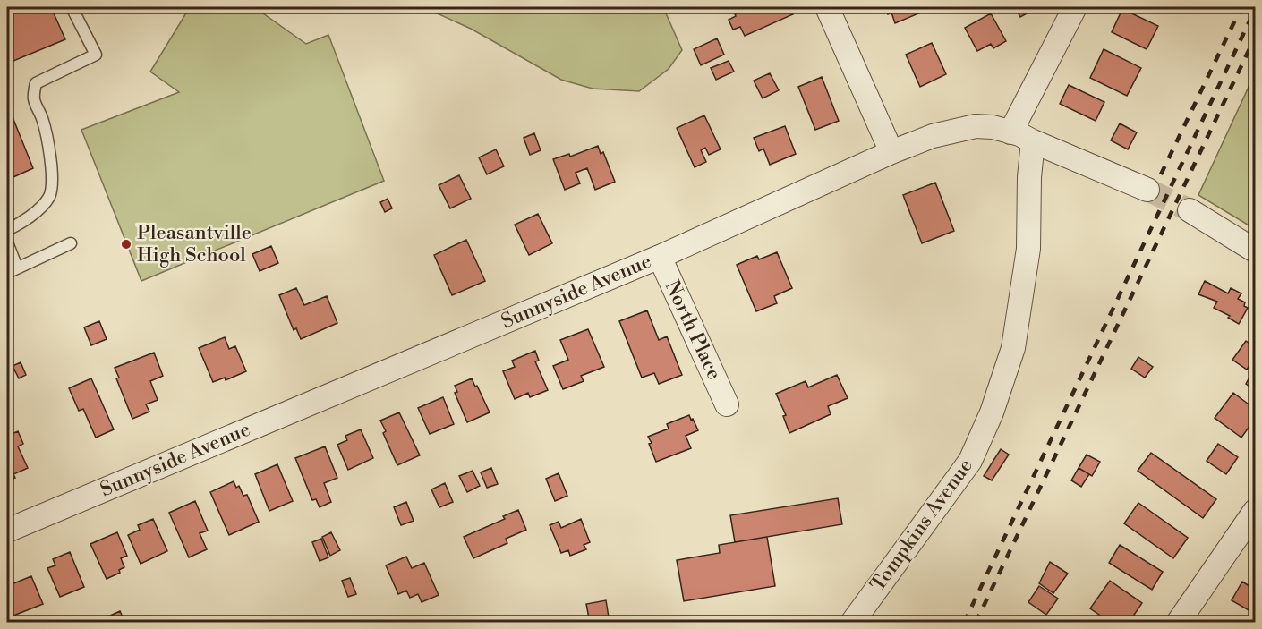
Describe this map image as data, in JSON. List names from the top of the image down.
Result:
{
  "streets": {
    "street": ["Sunnyside Avenue", "North Place", "Tompkins Avenue"]
  },
  "crossings": [
    ["Sunnyside Avenue", "North Place"],
    ["Sunnyside Avenue", "Tompkins Avenue"]
  ],
  "places": ["Pleasantville High School"]
}
